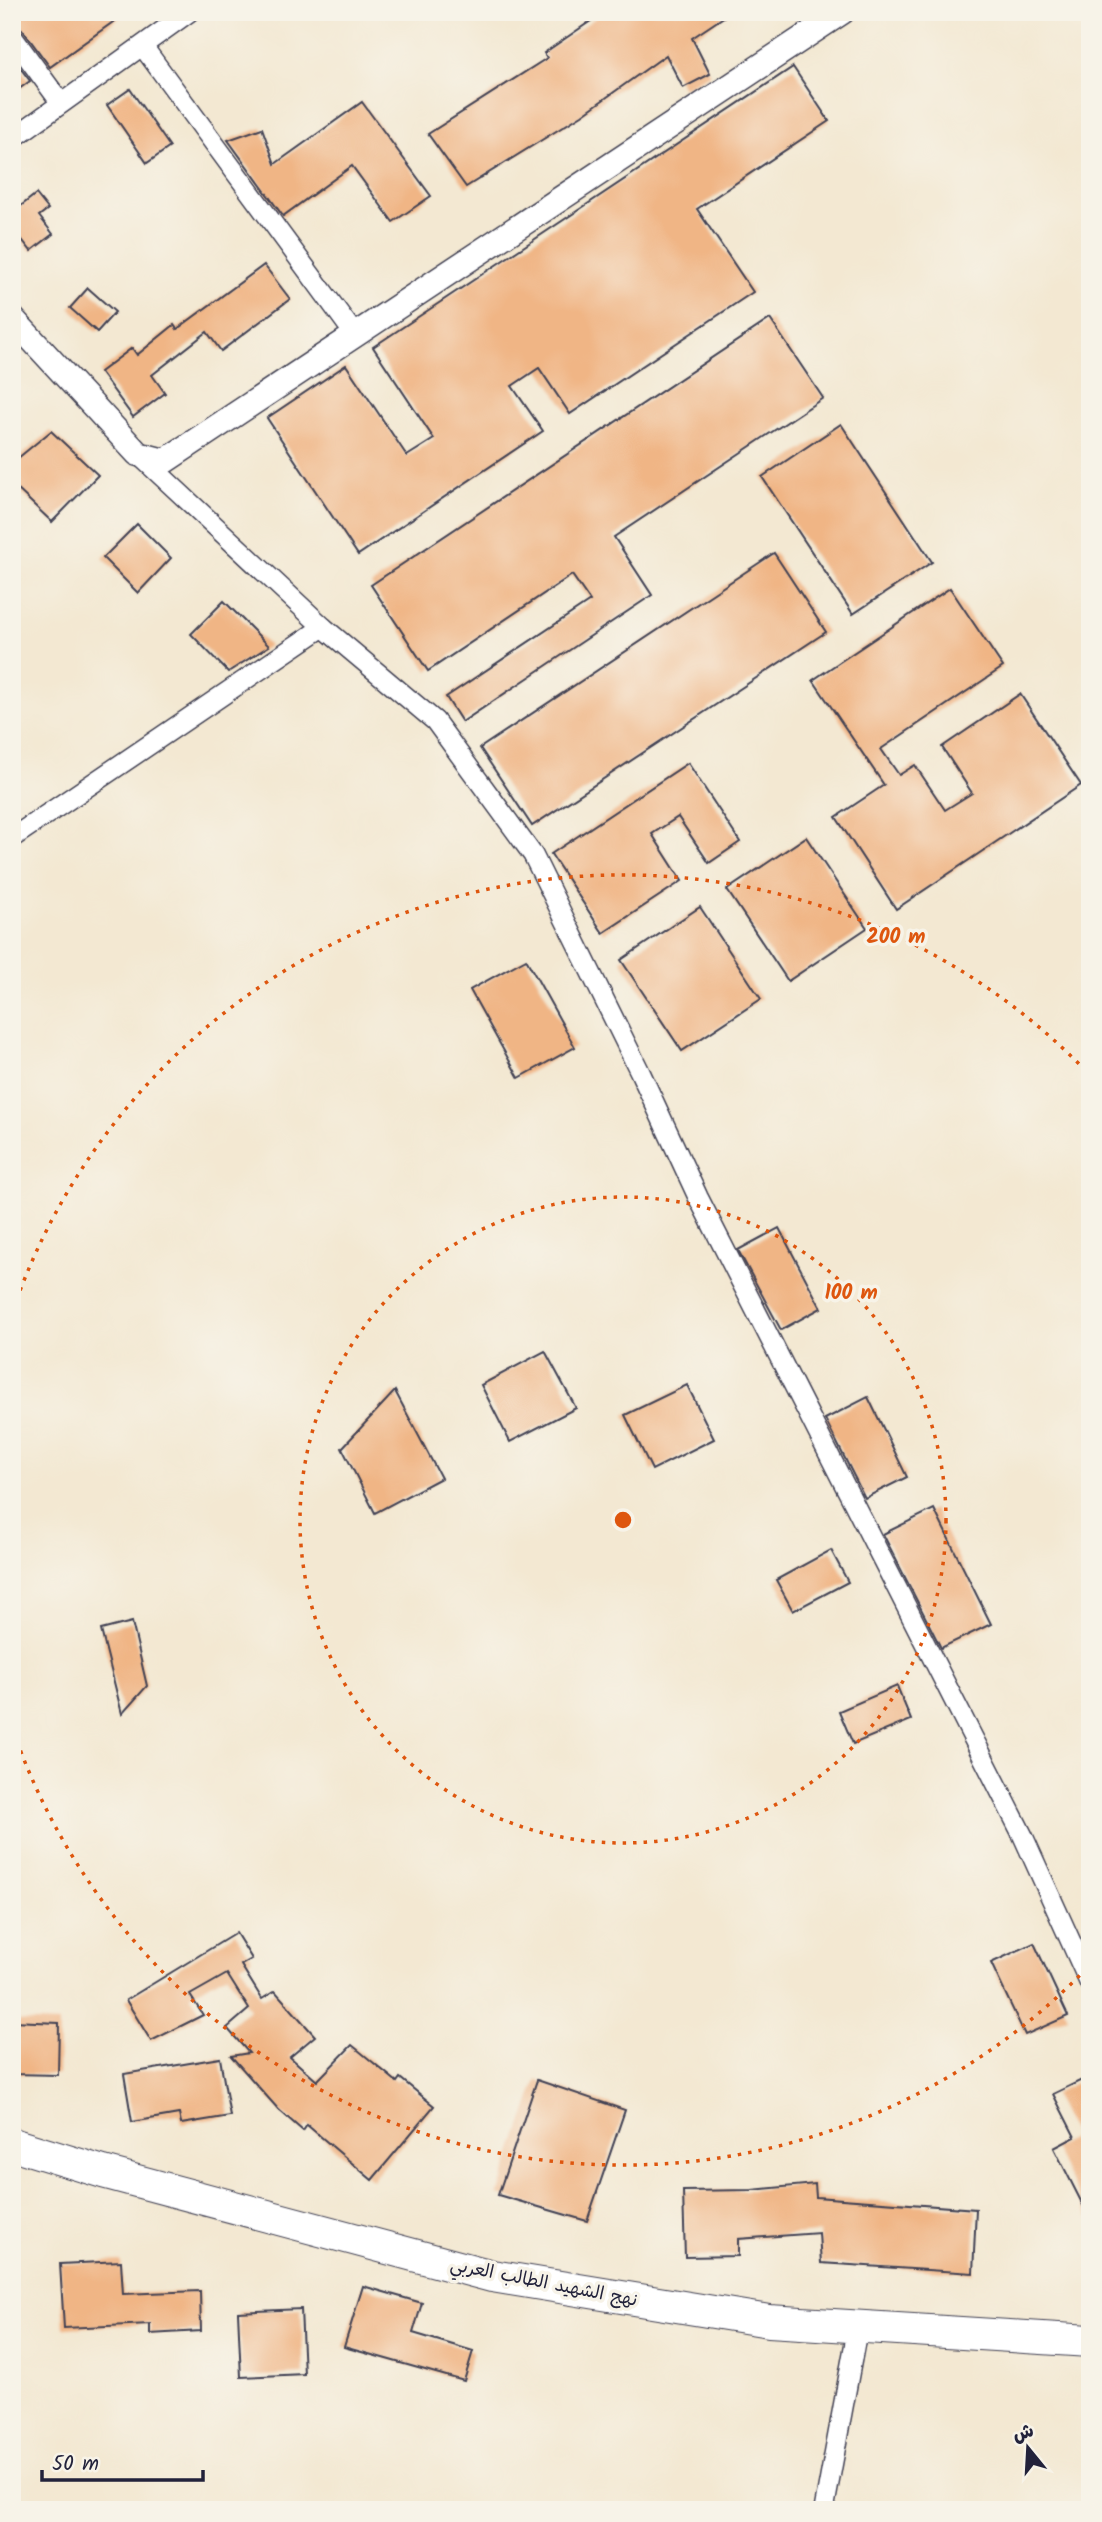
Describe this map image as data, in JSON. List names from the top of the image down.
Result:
{
  "streets": {
    "main road": ["نهج الشهيد الطالب العربي"]
  },
  "scale_bar": "50 m",
  "north": "top",
  "rings": ["200 m", "100 m"]
}
